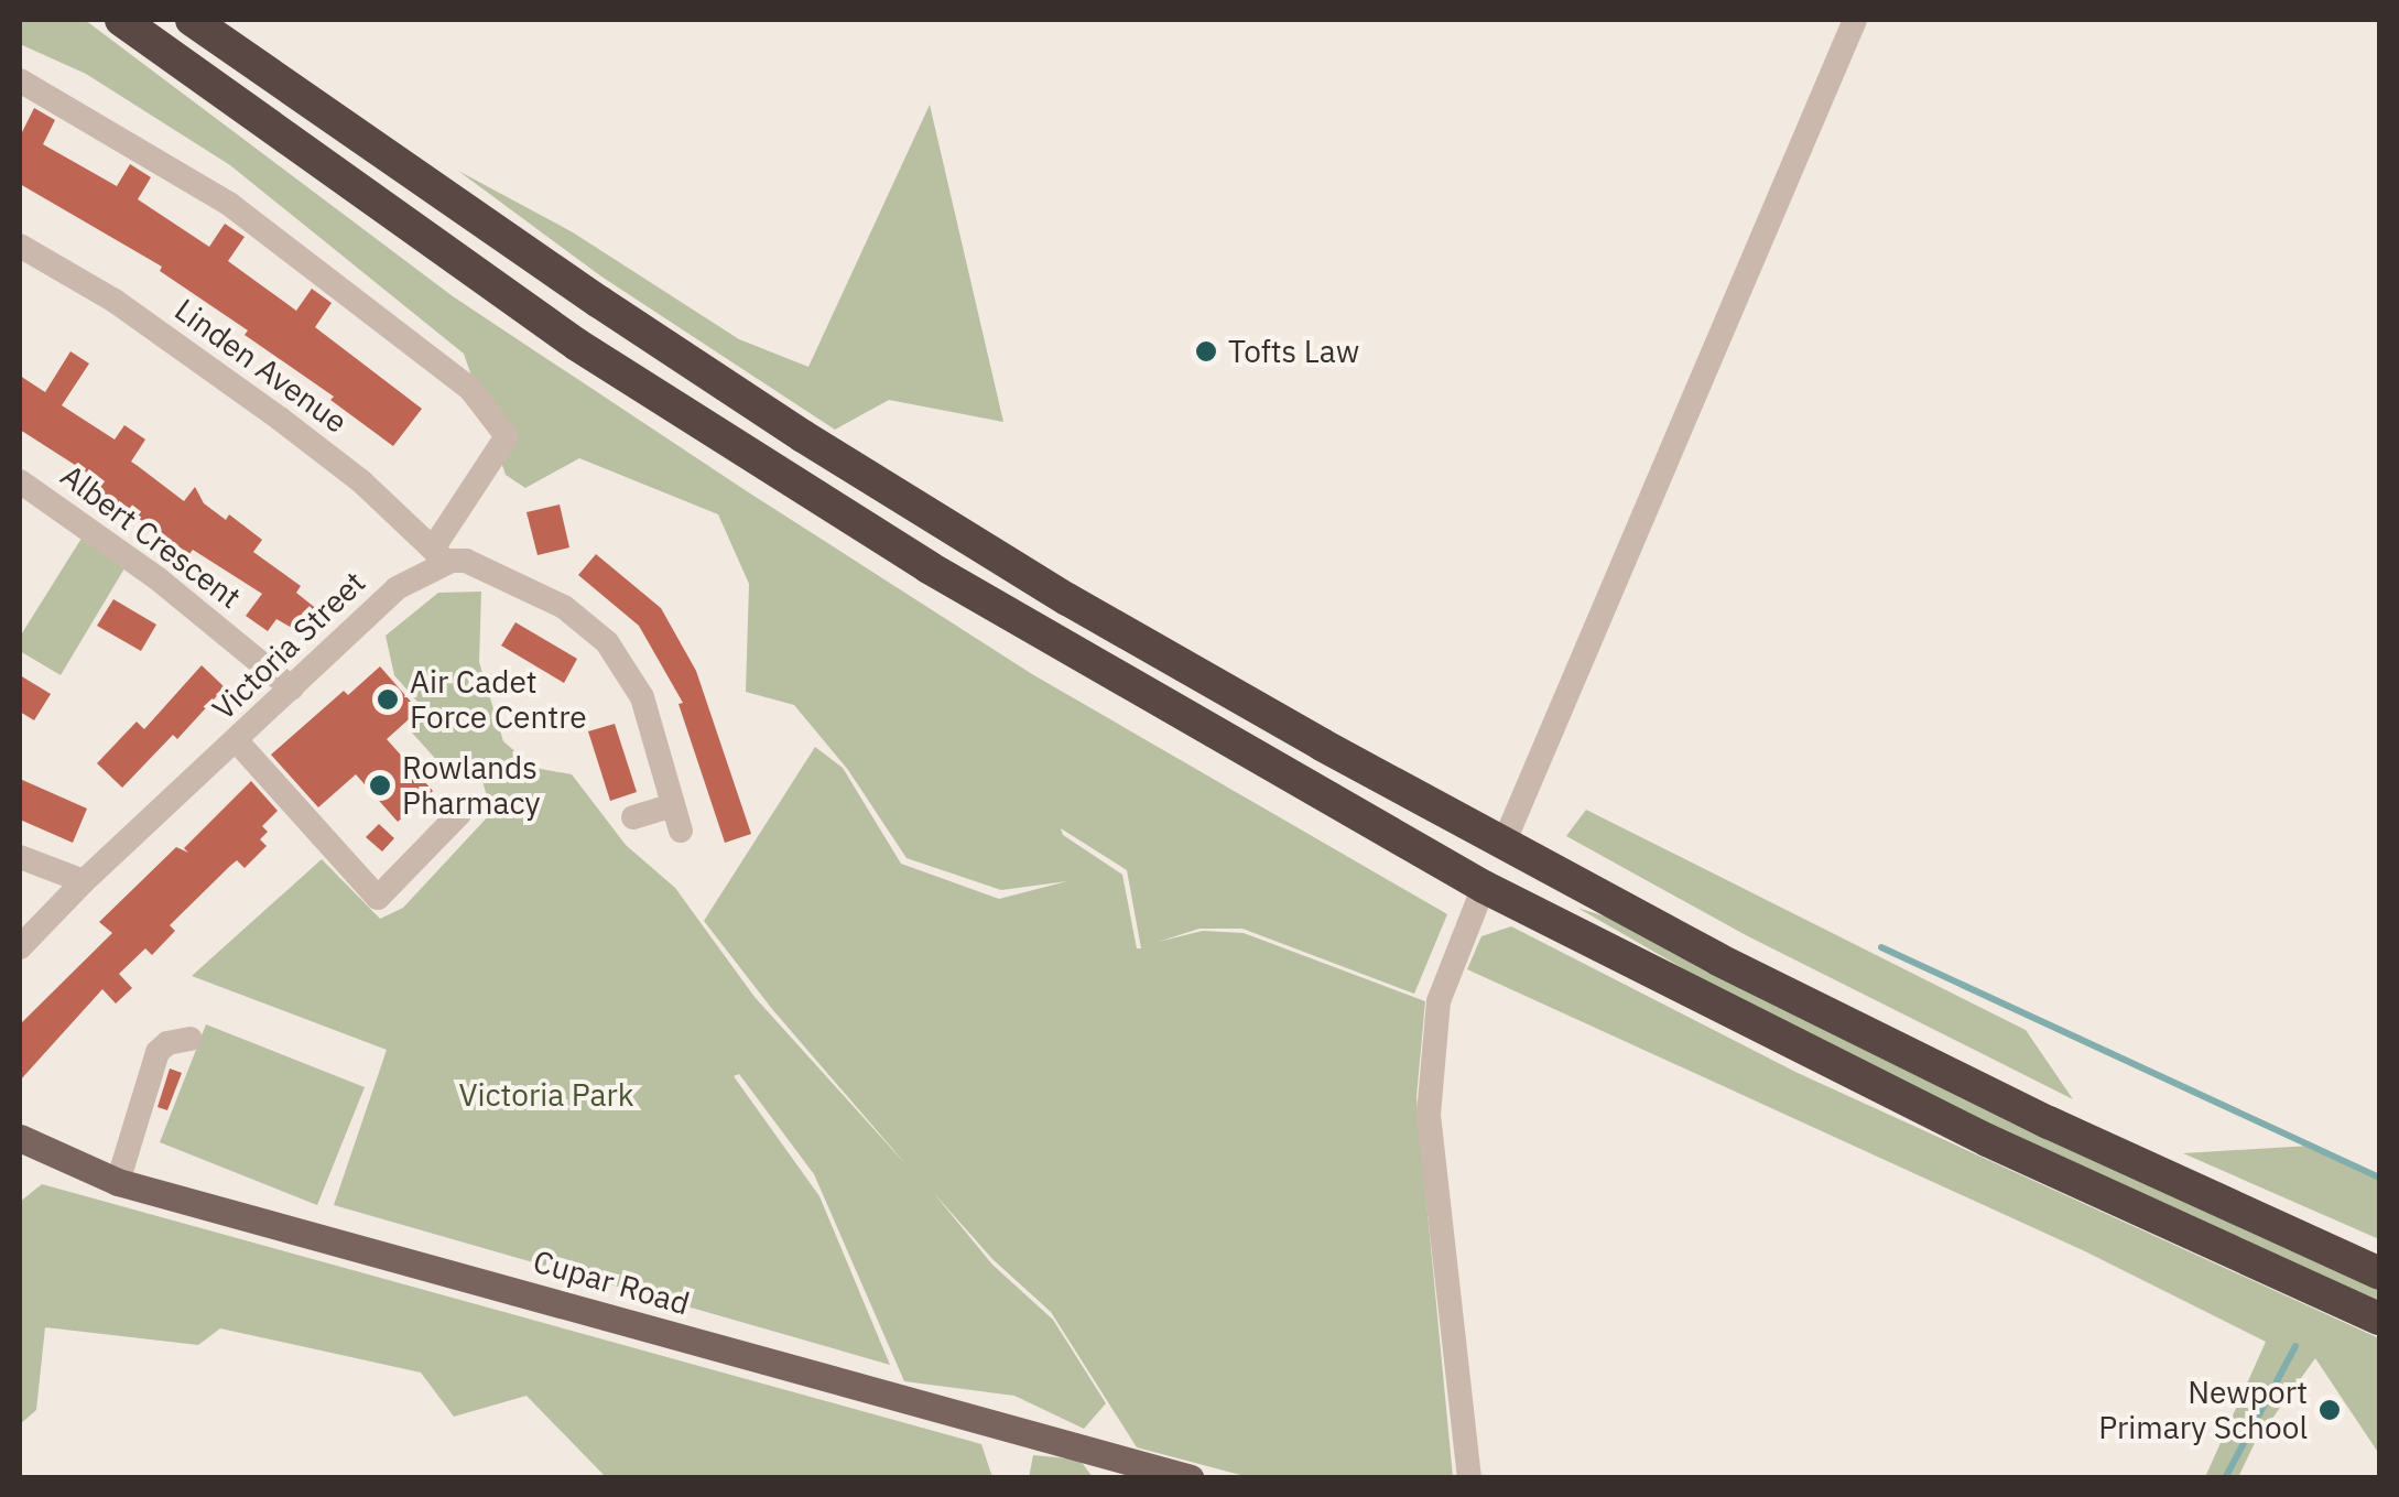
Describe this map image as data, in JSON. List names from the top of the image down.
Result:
{
  "streets": {
    "main road": ["Cupar Road"],
    "street": ["Linden Avenue", "Albert Crescent", "Victoria Street"]
  },
  "crossings": [
    ["Linden Avenue", "Victoria Street"],
    ["Albert Crescent", "Victoria Street"]
  ],
  "parks": ["Victoria Park"],
  "places": [
    "Tofts Law",
    "Air Cadet Force Centre",
    "Rowlands Pharmacy",
    "Newport Primary School"
  ]
}
